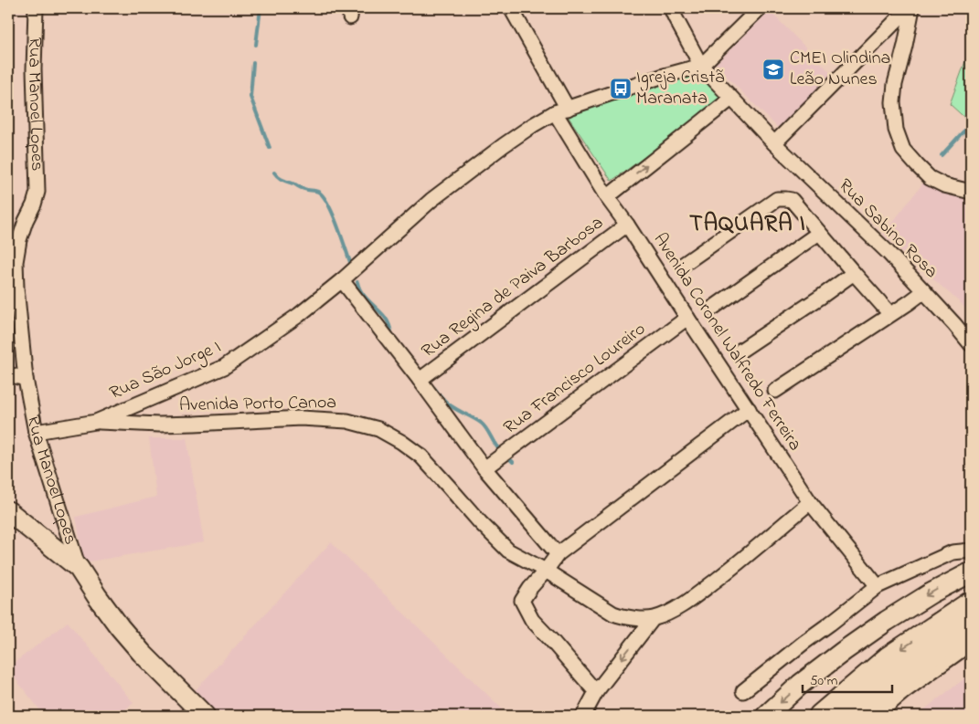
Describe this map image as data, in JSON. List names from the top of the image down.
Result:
{
  "streets": {
    "street": [
      "Rua Manoel Lopes",
      "Rua Sabino Rosa",
      "Rua Regina de Paiva Barbosa",
      "Avenida Coronel Walfredo Ferreira",
      "Rua São Jorge I",
      "Rua Francisco Loureiro",
      "Avenida Porto Canoa"
    ]
  },
  "crossings": [
    ["Rua Manoel Lopes", "Rua São Jorge I"],
    ["Rua Sabino Rosa", "Rua São Jorge I"],
    ["Rua Regina de Paiva Barbosa", "Avenida Coronel Walfredo Ferreira"],
    ["Avenida Coronel Walfredo Ferreira", "Rua São Jorge I"],
    ["Avenida Coronel Walfredo Ferreira", "Rua Francisco Loureiro"],
    ["Rua São Jorge I", "Avenida Porto Canoa"]
  ],
  "districts": ["TAQUARA I"],
  "places": {
    "school or university": ["CMEI Olindina Leão Nunes"],
    "bus stop": ["Igreja Cristã Maranata"]
  },
  "scale_bar": "50 m"
}
